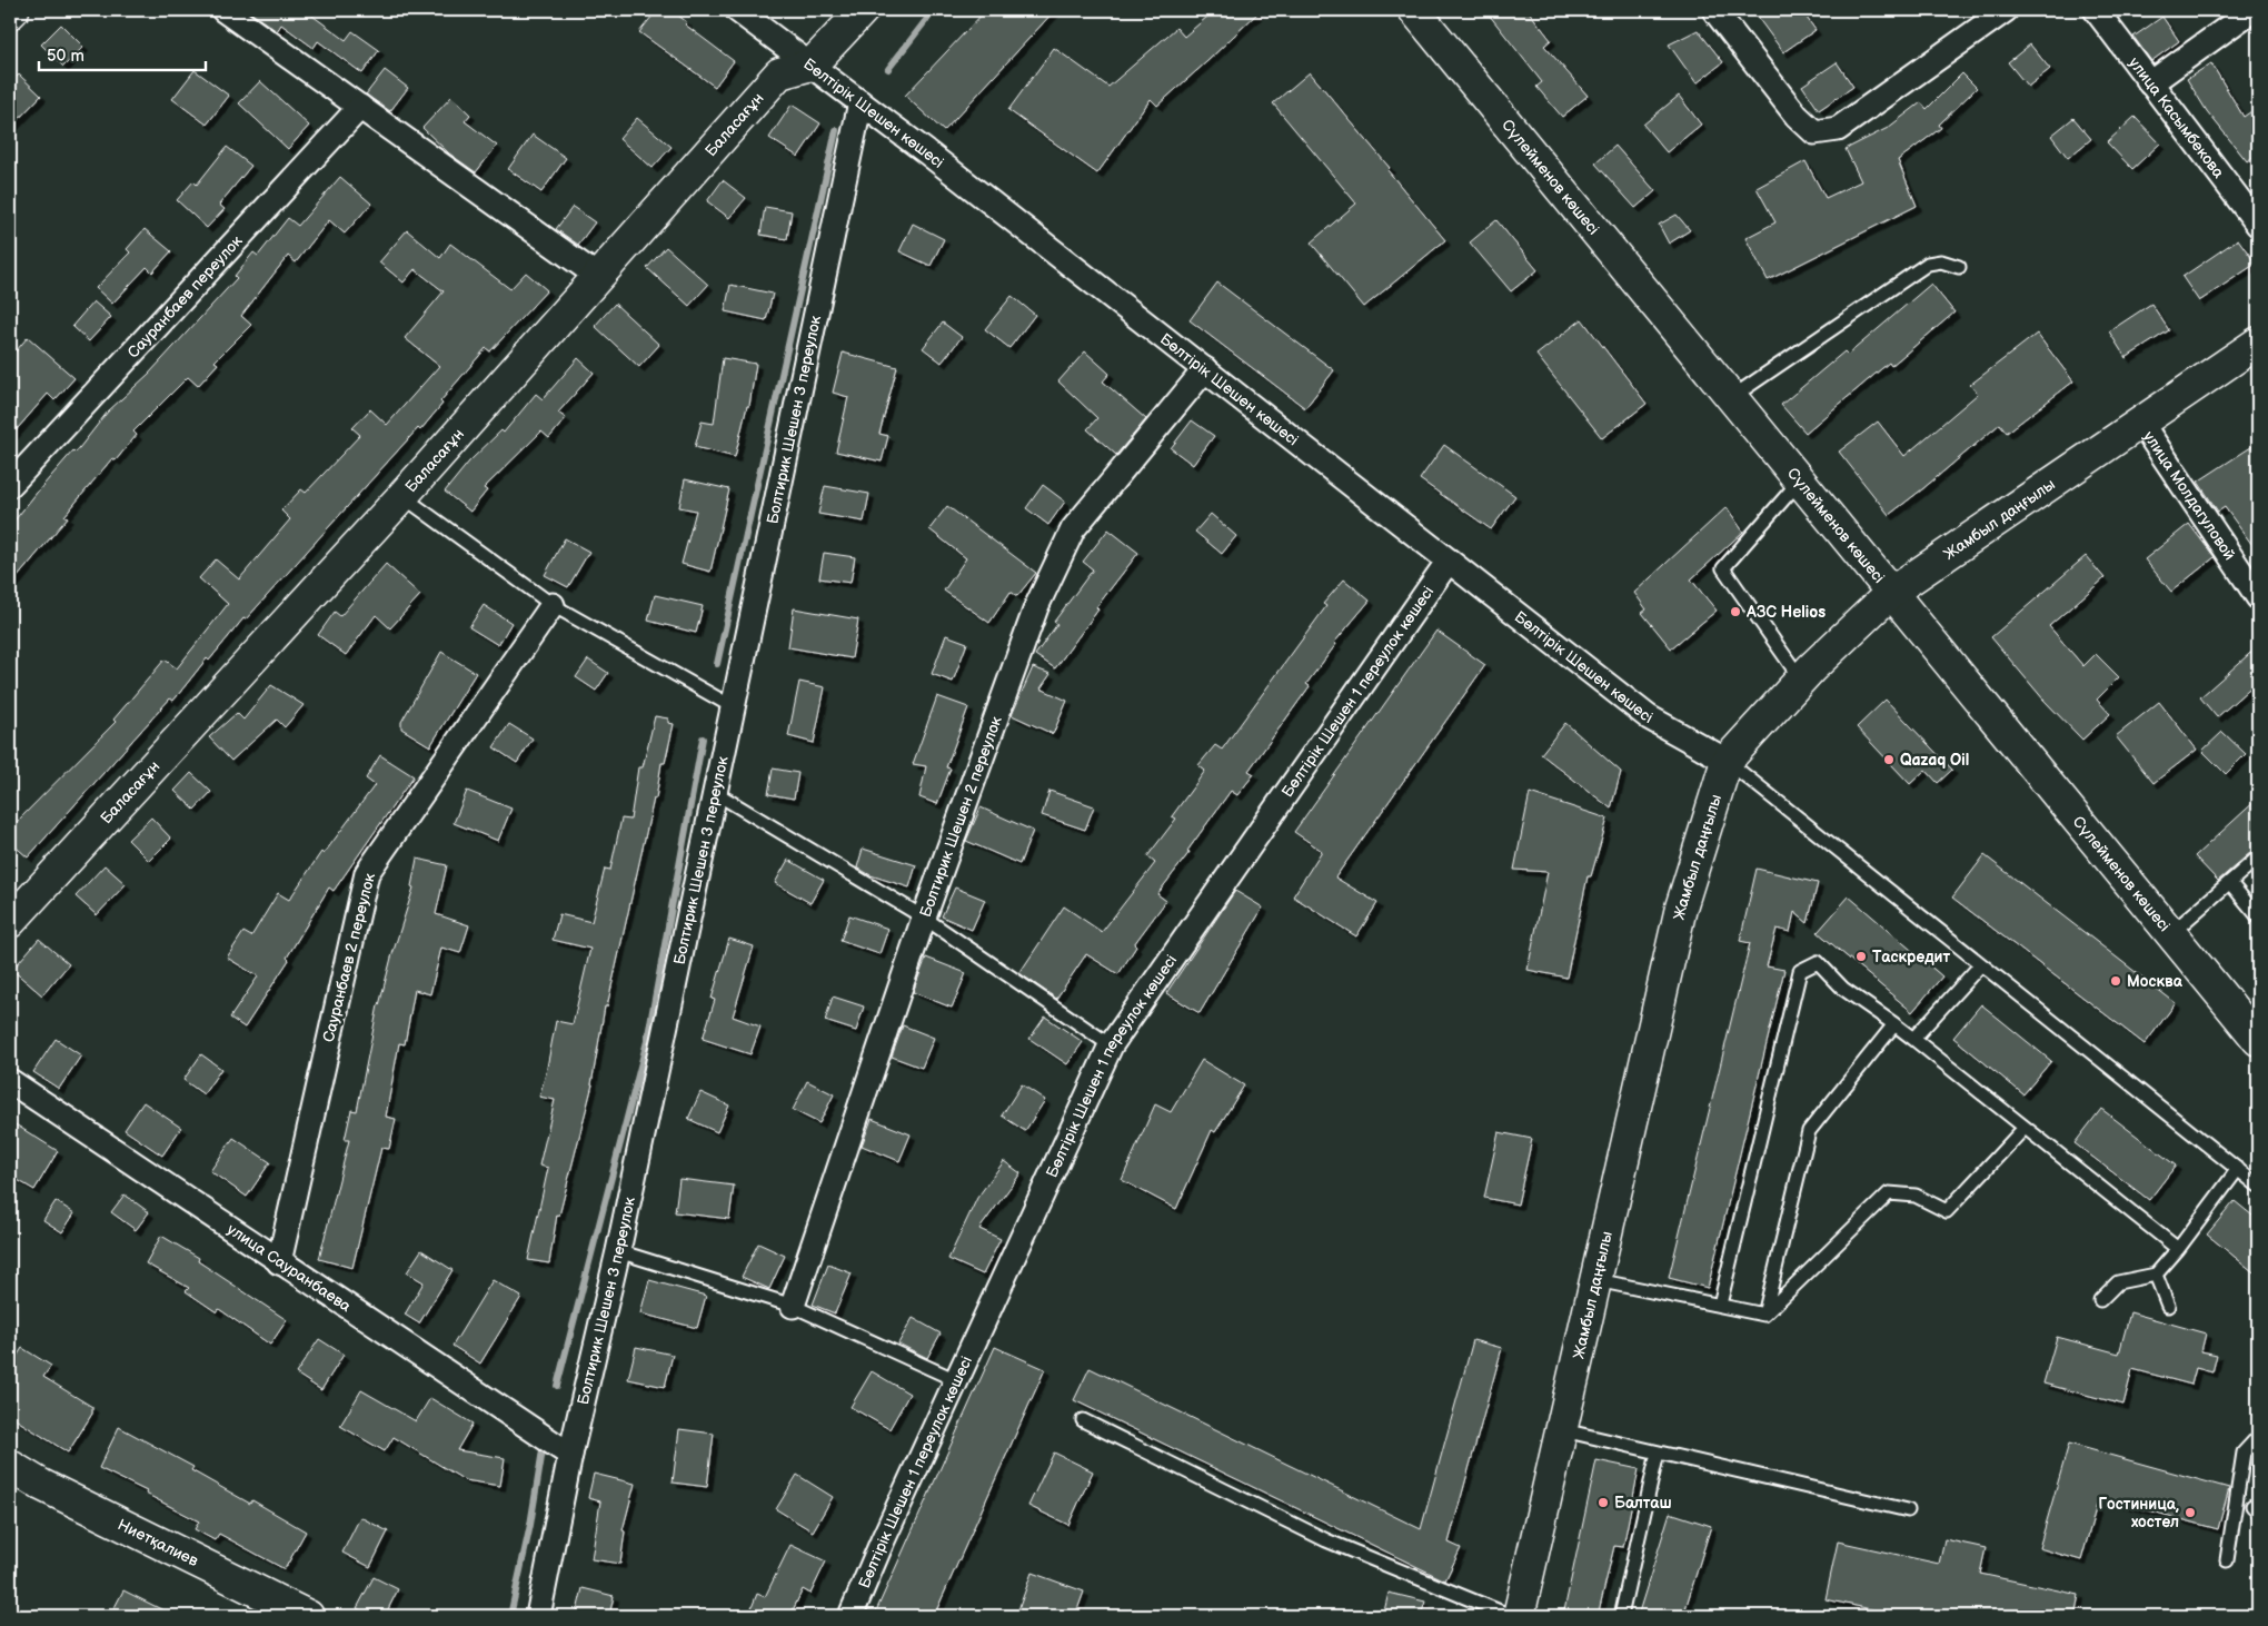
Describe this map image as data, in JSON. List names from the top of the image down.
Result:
{
  "streets": {
    "main road": [
      "Баласағұн",
      "Сүлейменов көшесі",
      "Жамбыл даңғылы",
      "Ниетқалиев"
    ],
    "street": [
      "Бөлтірік Шешен көшесі",
      "улица Касымбекова",
      "Сауранбаев переулок",
      "Болтирик Шешен 3 переулок",
      "улица Молдагуловой",
      "Бөлтірік Шешен 1 переулок көшесі",
      "Болтирик Шешен 2 переулок",
      "Сауранбаев 2 переулок",
      "улица Сауранбаева"
    ]
  },
  "crossings": [
    ["Бөлтірік Шешен көшесі", "Баласағұн"],
    ["Бөлтірік Шешен көшесі", "Болтирик Шешен 3 переулок"],
    ["Бөлтірік Шешен көшесі", "Жамбыл даңғылы"],
    ["Бөлтірік Шешен көшесі", "Бөлтірік Шешен 1 переулок көшесі"],
    ["Бөлтірік Шешен көшесі", "Болтирик Шешен 2 переулок"],
    ["Сүлейменов көшесі", "Жамбыл даңғылы"],
    ["Болтирик Шешен 3 переулок", "улица Сауранбаева"],
    ["улица Молдагуловой", "Жамбыл даңғылы"],
    ["Сауранбаев 2 переулок", "улица Сауранбаева"]
  ],
  "places": [
    "АЗС Helios",
    "Qazaq Oil",
    "Таскредит",
    "Москва",
    "Балташ",
    "Гостиница, хостел"
  ],
  "scale_bar": "50 m"
}
